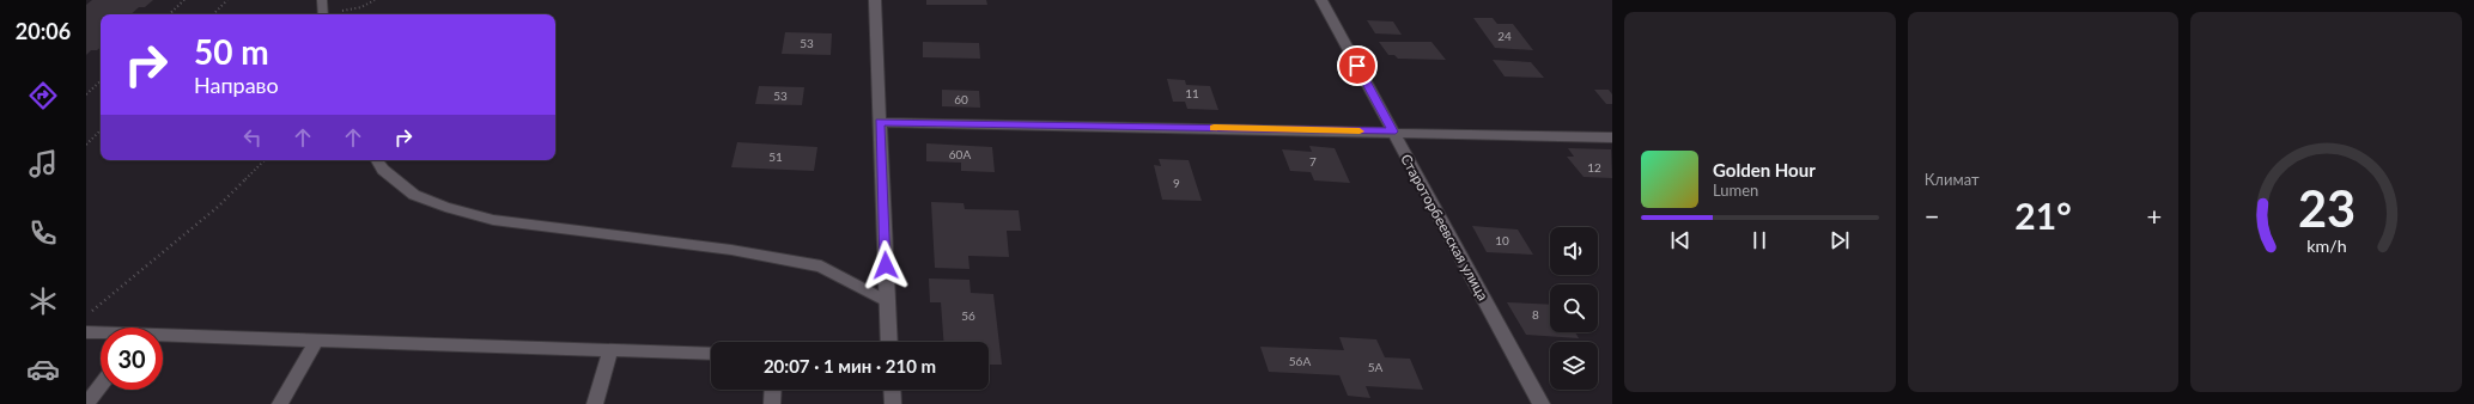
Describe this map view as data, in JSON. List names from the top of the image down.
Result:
{
  "streets": {
    "street": ["Староторбеевская улица"]
  },
  "house_numbers": [
    "24",
    "53",
    "11",
    "53",
    "60",
    "60А",
    "51",
    "7",
    "12",
    "9",
    "10",
    "8",
    "56",
    "56А",
    "5А"
  ],
  "page": {
    "tabs": "20:06",
    "tile": "Климат",
    "turn": ["50 m", "Направо"],
    "song": ["Golden Hour", "Lumen"],
    "heat": ["−", "21°", "+"],
    "limit": "30",
    "trip": "20:07 · 1 мин · 210 m",
    "gauge": ["23", "km/h"]
  }
}
